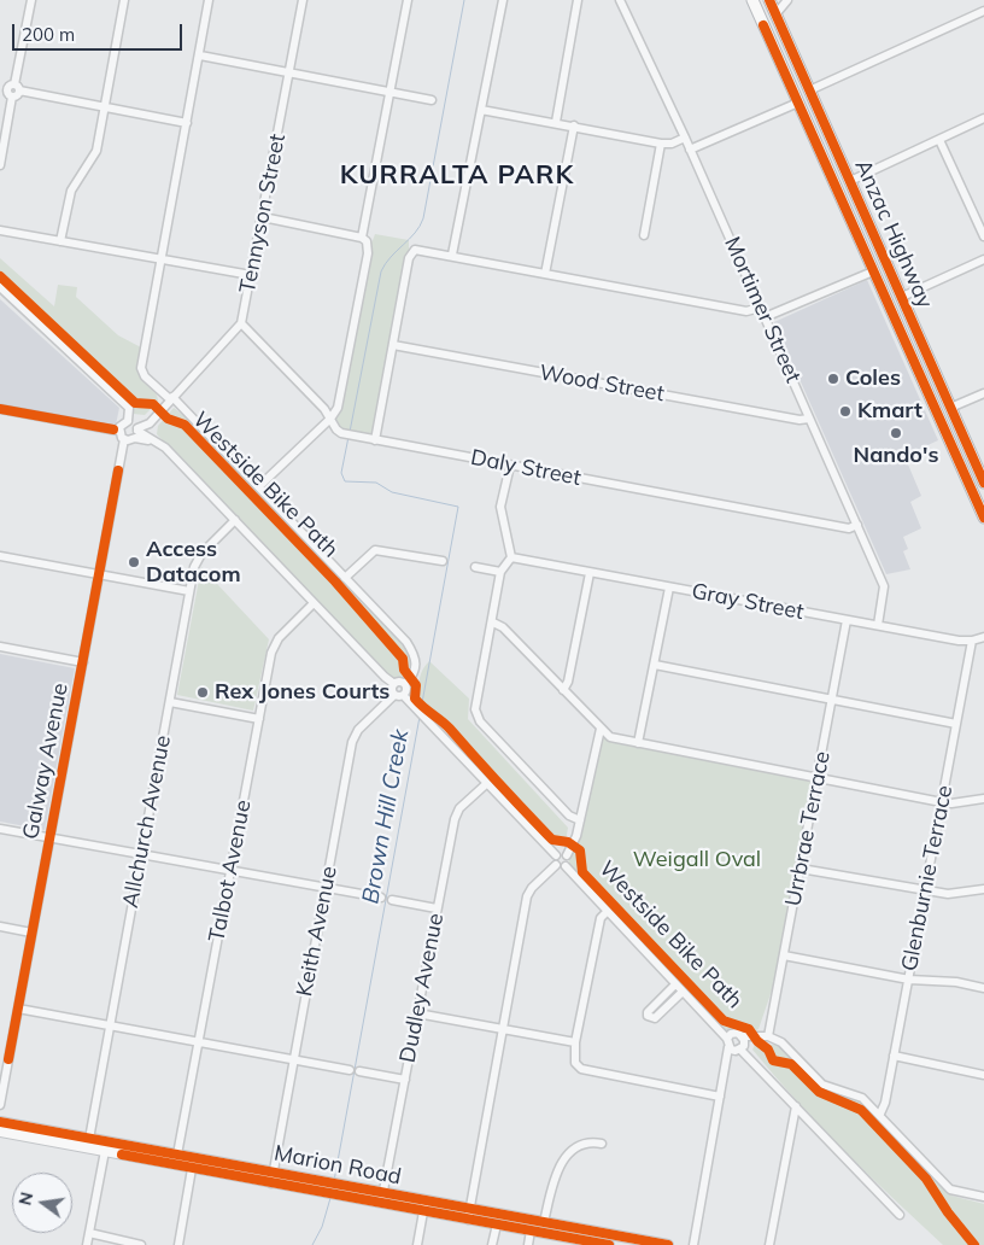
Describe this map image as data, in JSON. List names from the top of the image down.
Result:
{
  "streets": {
    "highway": ["Anzac Highway"],
    "main road": ["Marion Road"],
    "street": [
      "Tennyson Street",
      "Mortimer Street",
      "Wood Street",
      "Daly Street",
      "Gray Street",
      "Galway Avenue",
      "Allchurch Avenue",
      "Urrbrae Terrace",
      "Talbot Avenue",
      "Glenburnie Terrace",
      "Keith Avenue",
      "Dudley Avenue"
    ],
    "cycle path": ["Westside Bike Path"]
  },
  "crossings": [
    ["Tennyson Street", "Daly Street"],
    ["Mortimer Street", "Wood Street"],
    ["Mortimer Street", "Daly Street"],
    ["Mortimer Street", "Gray Street"],
    ["Gray Street", "Urrbrae Terrace"],
    ["Gray Street", "Glenburnie Terrace"],
    ["Allchurch Avenue", "Marion Road"],
    ["Talbot Avenue", "Marion Road"],
    ["Keith Avenue", "Marion Road"],
    ["Dudley Avenue", "Marion Road"]
  ],
  "districts": ["KURRALTA PARK"],
  "water": ["Brown Hill Creek"],
  "parks": ["Weigall Oval"],
  "places": [
    "Coles",
    "Kmart",
    "Nando's",
    "Access Datacom",
    "Rex Jones Courts"
  ],
  "scale_bar": "200 m",
  "north": "left"
}
